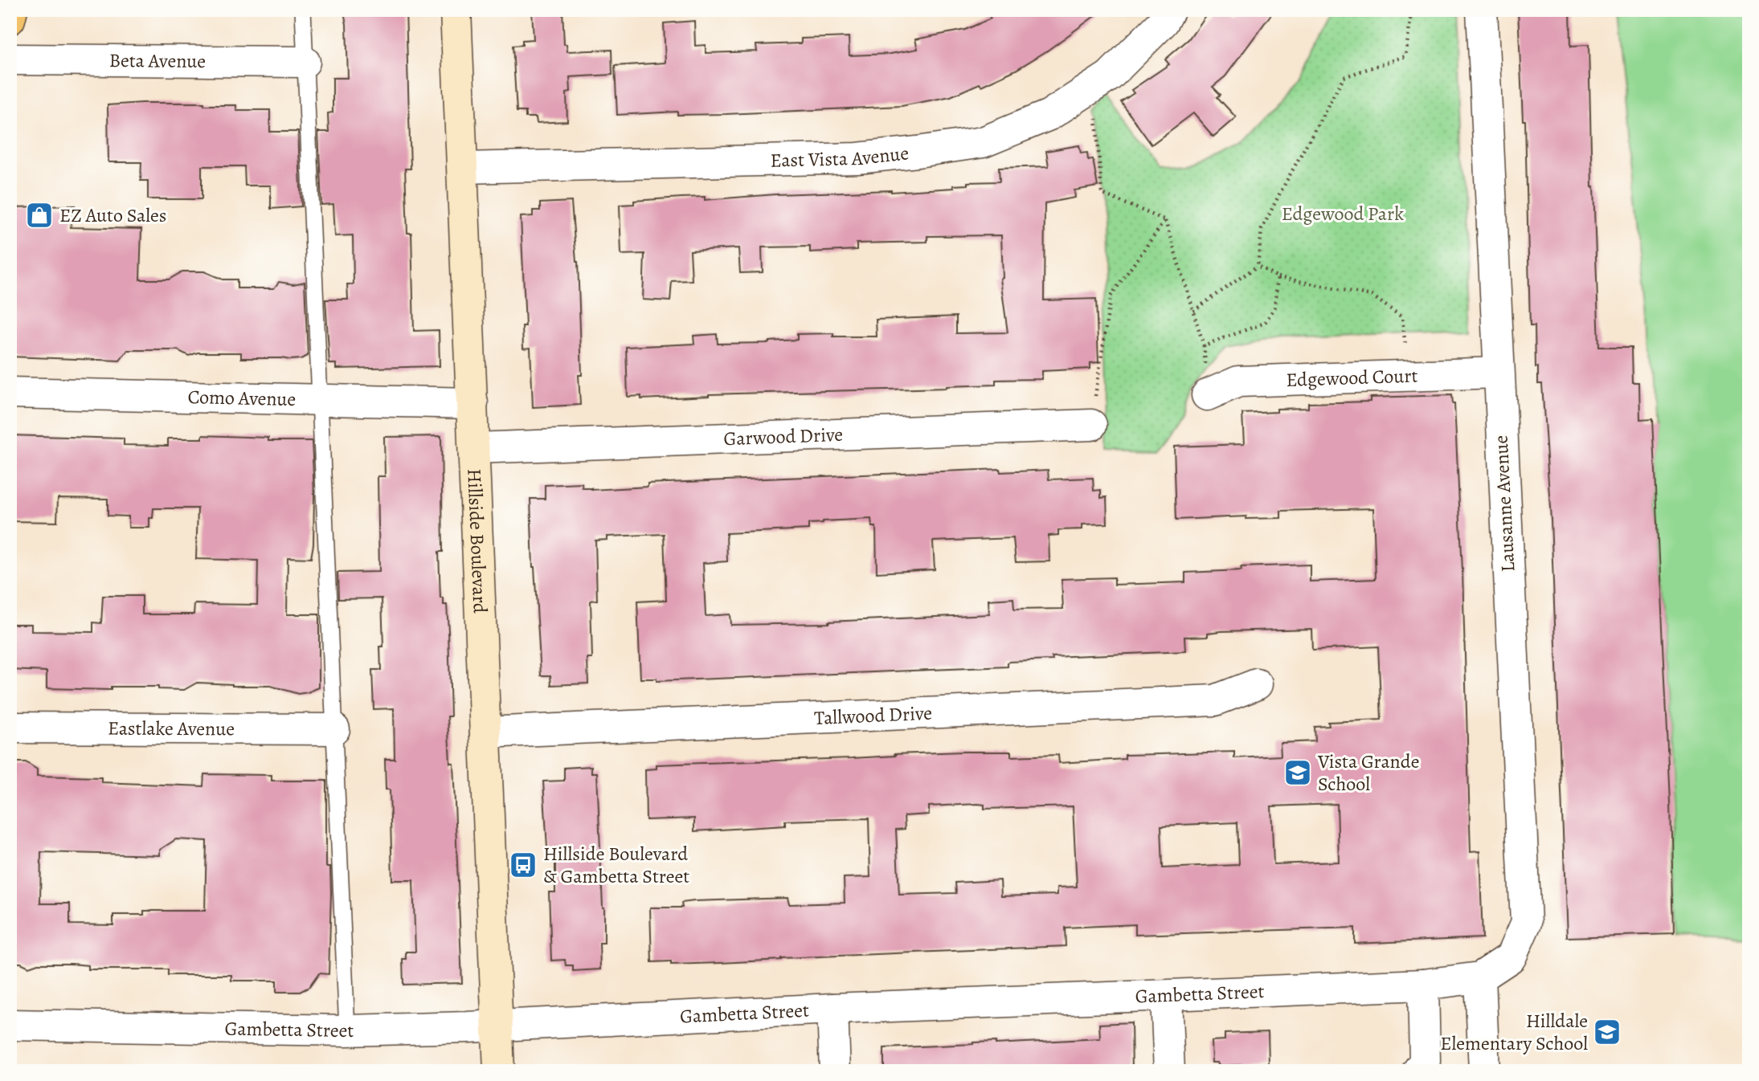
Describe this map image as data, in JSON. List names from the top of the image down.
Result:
{
  "streets": {
    "main road": ["Hillside Boulevard"],
    "street": [
      "Beta Avenue",
      "East Vista Avenue",
      "Edgewood Court",
      "Como Avenue",
      "Garwood Drive",
      "Lausanne Avenue",
      "Tallwood Drive",
      "Eastlake Avenue",
      "Gambetta Street"
    ]
  },
  "crossings": [
    ["East Vista Avenue", "Hillside Boulevard"],
    ["Edgewood Court", "Lausanne Avenue"],
    ["Como Avenue", "Hillside Boulevard"],
    ["Garwood Drive", "Hillside Boulevard"],
    ["Lausanne Avenue", "Gambetta Street"],
    ["Hillside Boulevard", "Tallwood Drive"],
    ["Hillside Boulevard", "Gambetta Street"]
  ],
  "parks": ["Edgewood Park"],
  "places": {
    "shop": ["EZ Auto Sales"],
    "school or university": ["Vista Grande School", "Hilldale Elementary School"],
    "bus stop": ["Hillside Boulevard & Gambetta Street"]
  }
}
